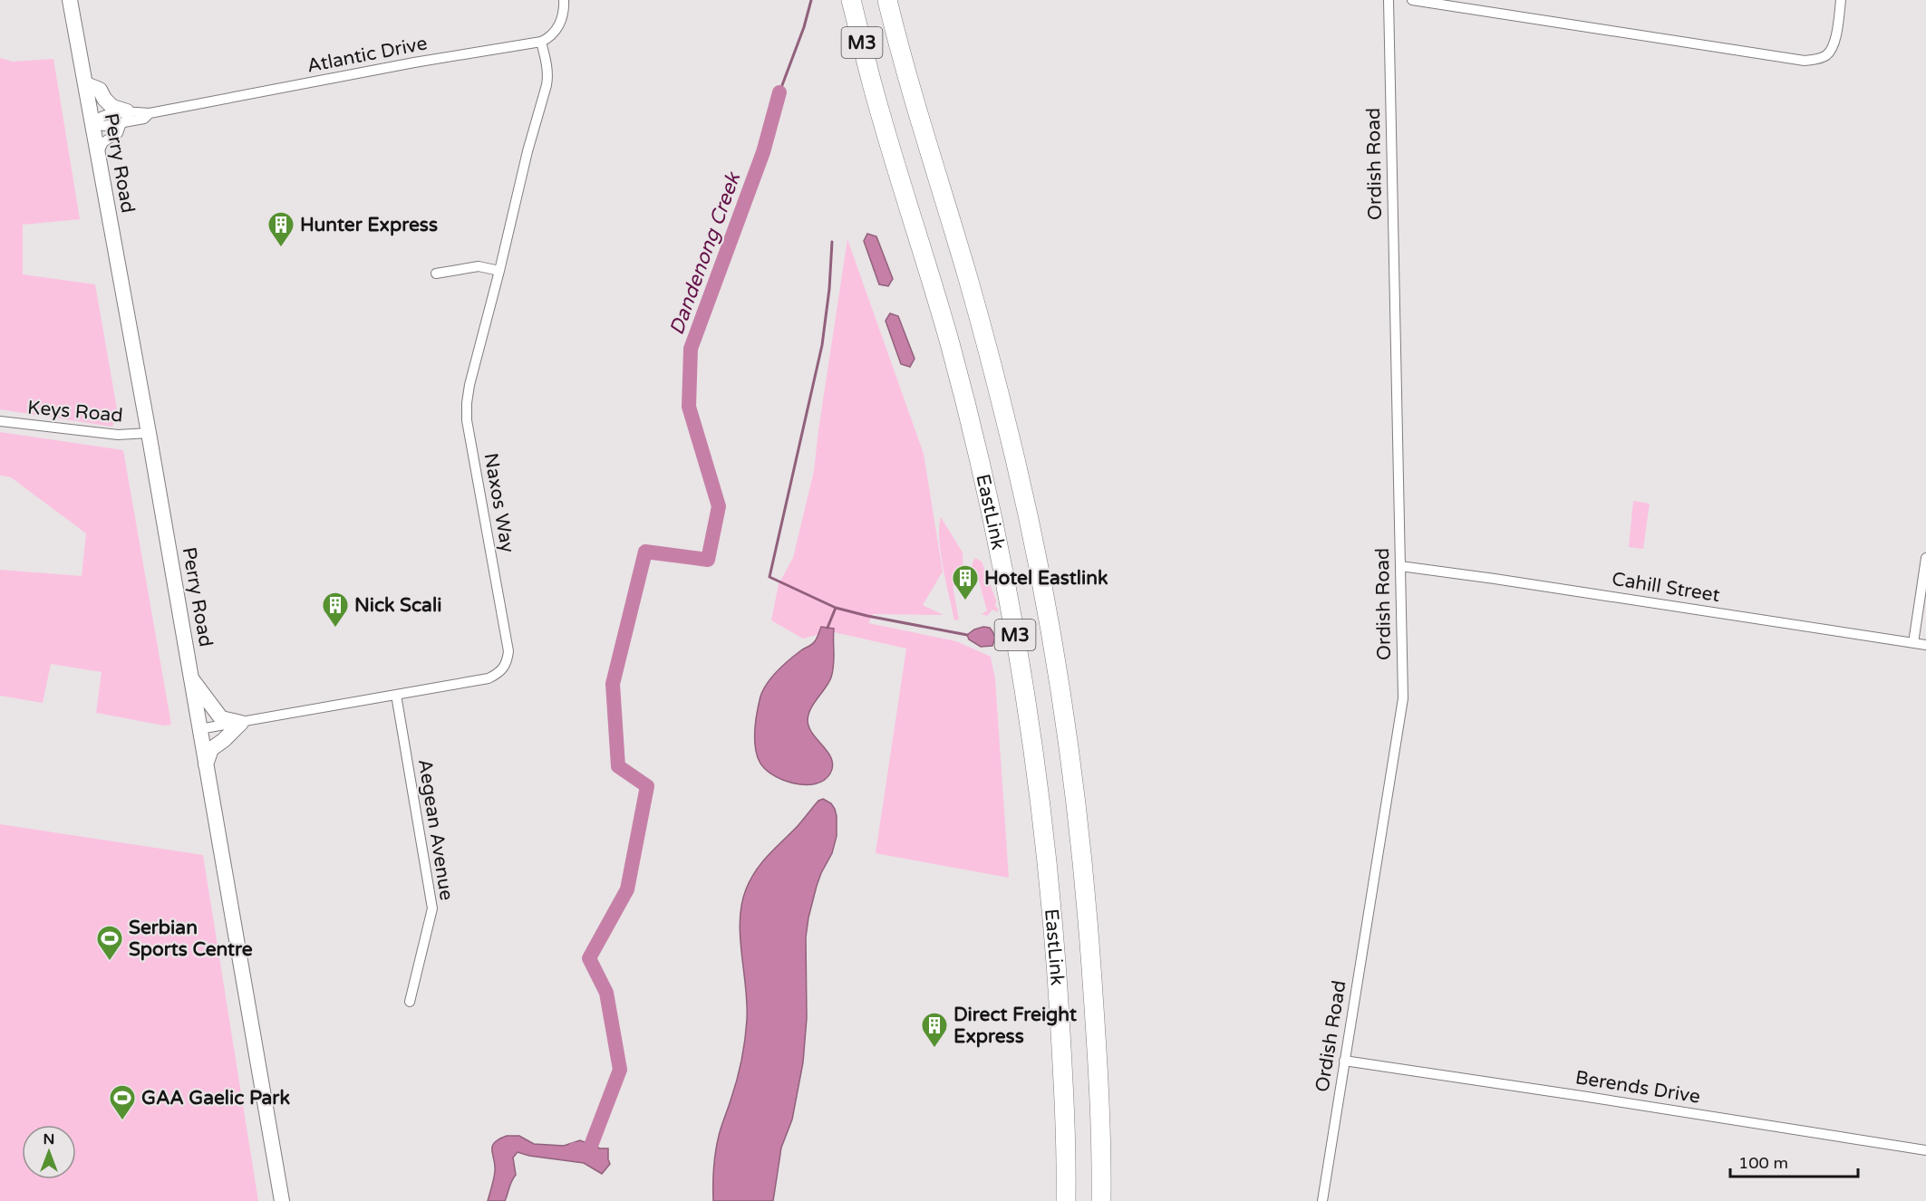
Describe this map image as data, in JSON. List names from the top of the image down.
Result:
{
  "streets": {
    "highway": ["M3", "EastLink"],
    "main road": ["Perry Road"],
    "street": [
      "Atlantic Drive",
      "Ordish Road",
      "Keys Road",
      "Naxos Way",
      "Cahill Street",
      "Aegean Avenue",
      "Berends Drive"
    ]
  },
  "crossings": [
    ["Atlantic Drive", "Perry Road"],
    ["Atlantic Drive", "Naxos Way"],
    ["Perry Road", "Keys Road"],
    ["Perry Road", "Naxos Way"],
    ["Ordish Road", "Cahill Street"],
    ["Ordish Road", "Berends Drive"],
    ["Naxos Way", "Aegean Avenue"]
  ],
  "water": ["Dandenong Creek"],
  "places": {
    "building": [
      "Hunter Express",
      "Hotel Eastlink",
      "Nick Scali",
      "Direct Freight Express"
    ],
    "sports": ["Serbian Sports Centre", "GAA Gaelic Park"]
  },
  "scale_bar": "100 m",
  "north": "top"
}
